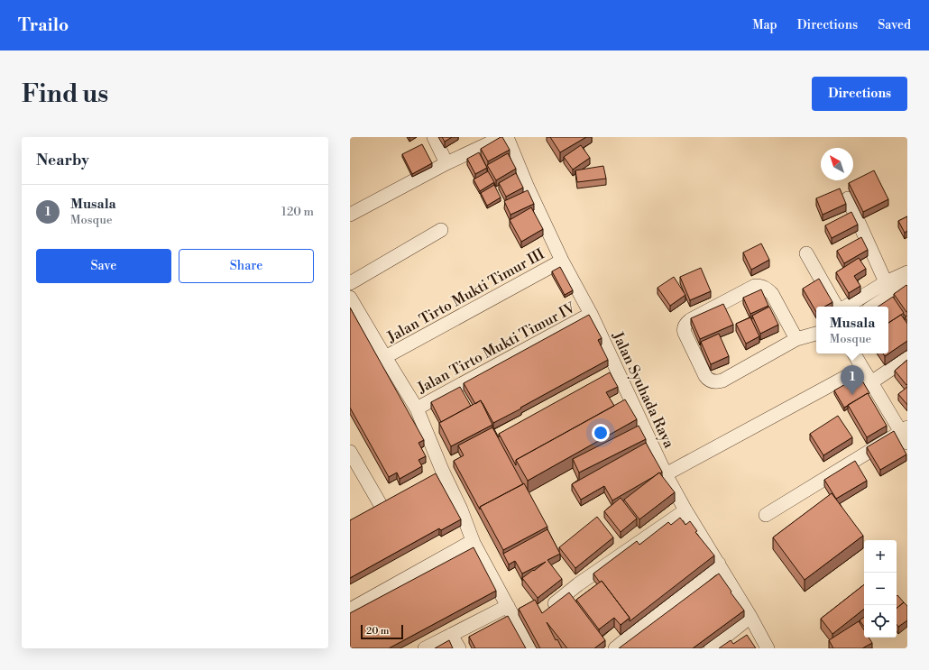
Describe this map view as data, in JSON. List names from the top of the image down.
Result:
{
  "streets": {
    "street": ["Jalan Tirto Mukti Timur III", "Jalan Tirto Mukti Timur IV", "Jalan Syuhada Raya"]
  },
  "crossings": [
    ["Jalan Tirto Mukti Timur III", "Jalan Syuhada Raya"],
    ["Jalan Tirto Mukti Timur IV", "Jalan Syuhada Raya"]
  ],
  "scale_bar": "20 m",
  "north": "top left",
  "page": {
    "header": "Trailo",
    "nav": ["Map", "Directions", "Saved"],
    "buttons": [
      "Directions",
      ["Save", "Share"]
    ],
    "title": "Find us",
    "heading": "Nearby",
    "list": [
      {
        "mark": "1",
        "name": "Musala",
        "note": "Mosque",
        "value": "120 m"
      }
    ],
    "popup": ["Musala", "Mosque"],
    "pins": "1",
    "map_buttons": ["+", "−"],
    "scale": "20 m"
  }
}
